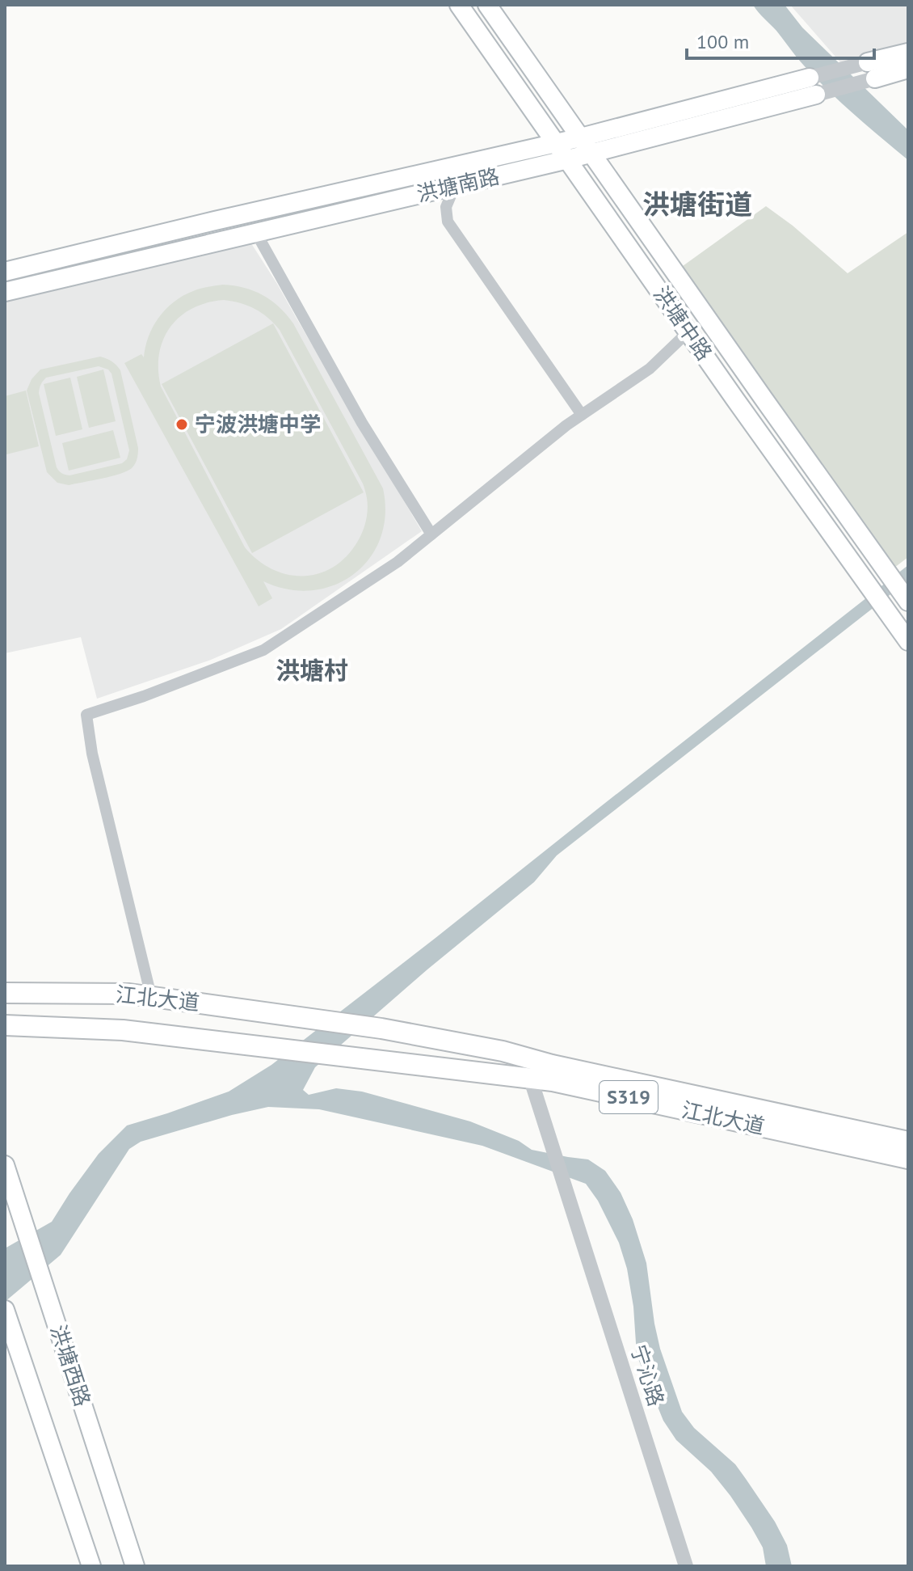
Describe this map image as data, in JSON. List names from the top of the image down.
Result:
{
  "streets": {
    "main road": [
      "洪塘南路",
      "洪塘中路",
      "江北大道",
      "S319",
      "洪塘西路"
    ],
    "street": ["宁沁路"]
  },
  "crossings": [
    ["洪塘南路", "洪塘中路"],
    ["江北大道", "宁沁路"]
  ],
  "districts": ["洪塘街道", "洪塘村"],
  "places": ["宁波洪塘中学"],
  "scale_bar": "100 m"
}
